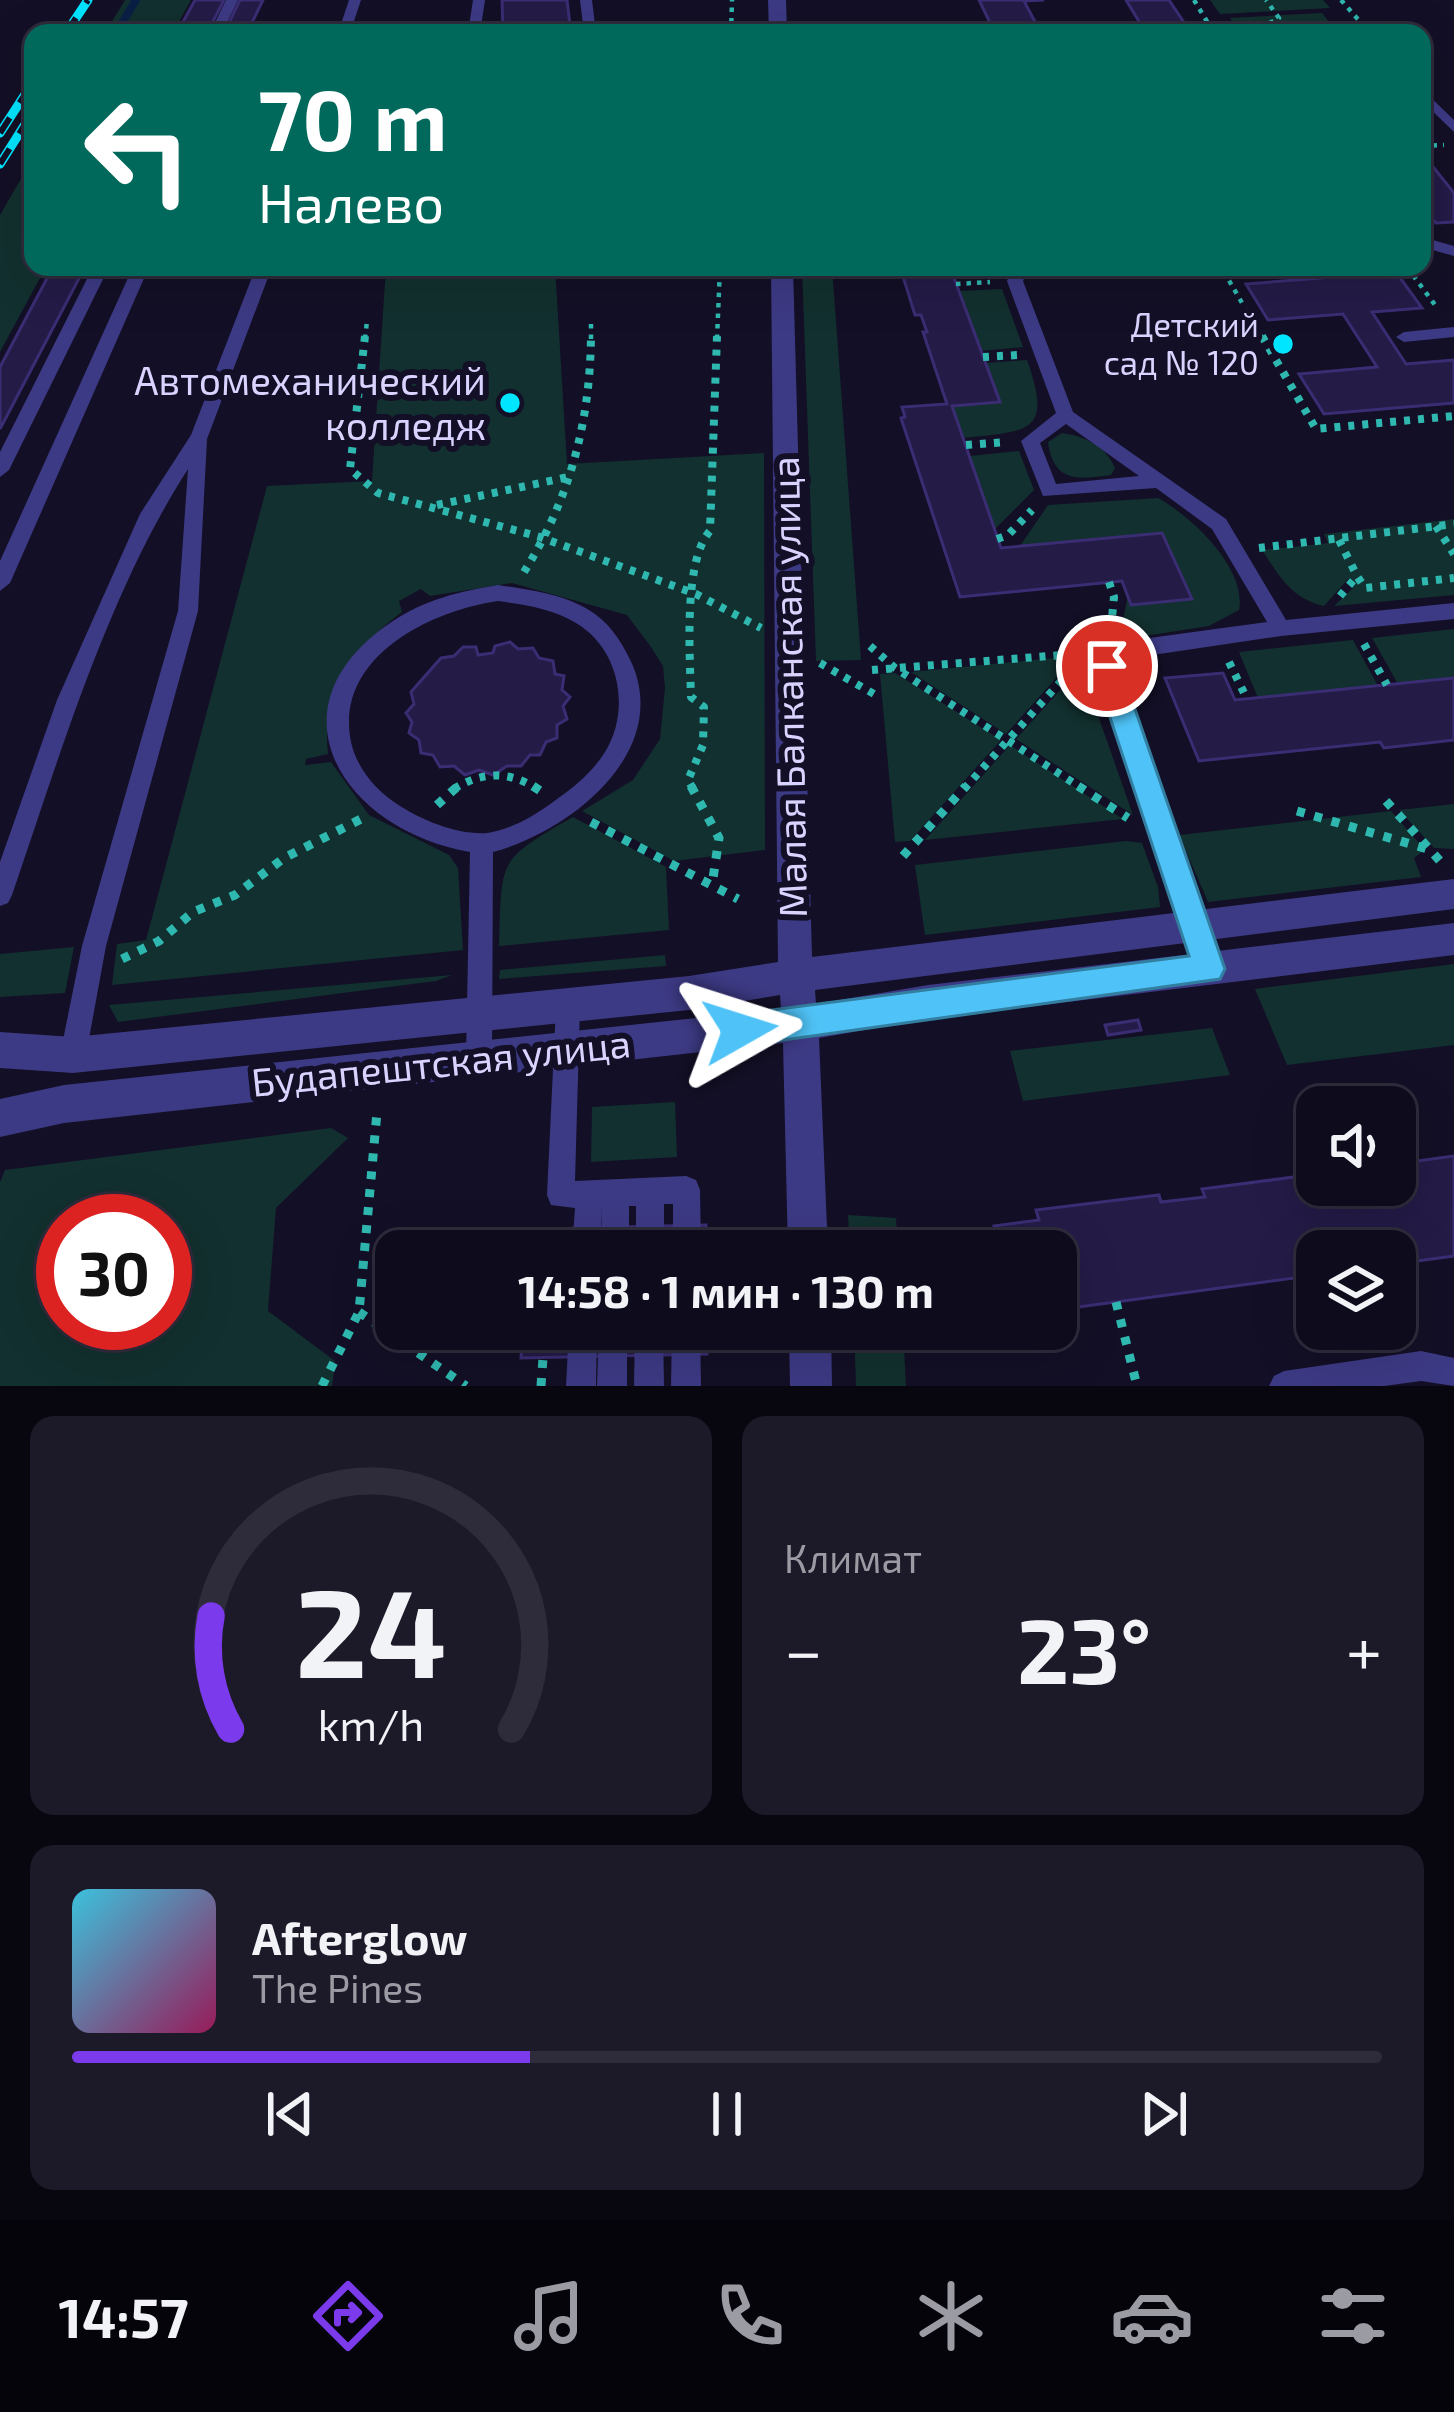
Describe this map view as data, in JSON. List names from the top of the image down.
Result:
{
  "streets": {
    "street": ["Малая Балканская улица", "Будапештская улица"]
  },
  "crossings": [
    ["Малая Балканская улица", "Будапештская улица"]
  ],
  "places": ["Детский сад № 120", "Автомеханический колледж"],
  "page": {
    "turn": ["70 m", "Налево"],
    "limit": "30",
    "trip": "14:58 · 1 мин · 130 m",
    "tile": "Климат",
    "heat": ["−", "23°", "+"],
    "song": ["Afterglow", "The Pines"],
    "tabs": "14:57",
    "gauge": ["24", "km/h"]
  }
}
